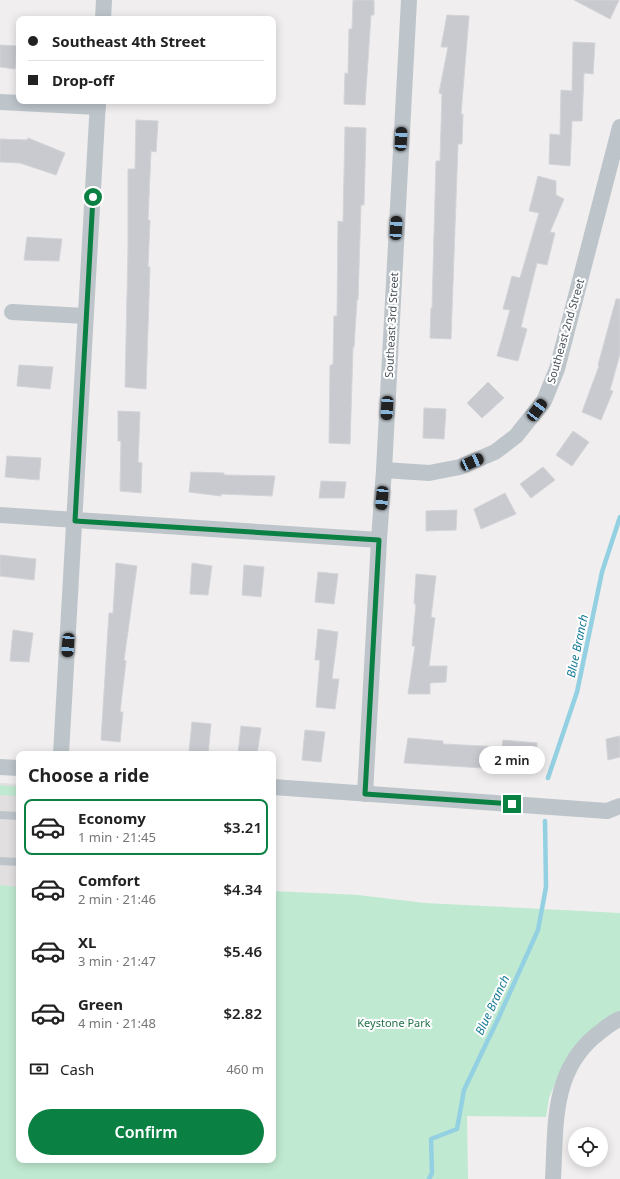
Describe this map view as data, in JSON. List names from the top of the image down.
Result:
{
  "streets": {
    "street": ["Southeast 3rd Street", "Southeast 2nd Street"]
  },
  "crossings": [
    ["Southeast 3rd Street", "Southeast 2nd Street"]
  ],
  "water": ["Blue Branch"],
  "parks": ["Keystone Park"],
  "page": {
    "banner": ["Southeast 4th Street", "Drop-off"],
    "bubble": "2 min",
    "heading": "Choose a ride",
    "list": [
      {
        "name": "Economy",
        "note": "1 min · 21:45",
        "value": "$3.21"
      },
      {
        "name": "Comfort",
        "note": "2 min · 21:46",
        "value": "$4.34"
      },
      {
        "name": "XL",
        "note": "3 min · 21:47",
        "value": "$5.46"
      },
      {
        "name": "Green",
        "note": "4 min · 21:48",
        "value": "$2.82"
      }
    ],
    "pay": ["Cash", "460 m"],
    "buttons": "Confirm"
  }
}
